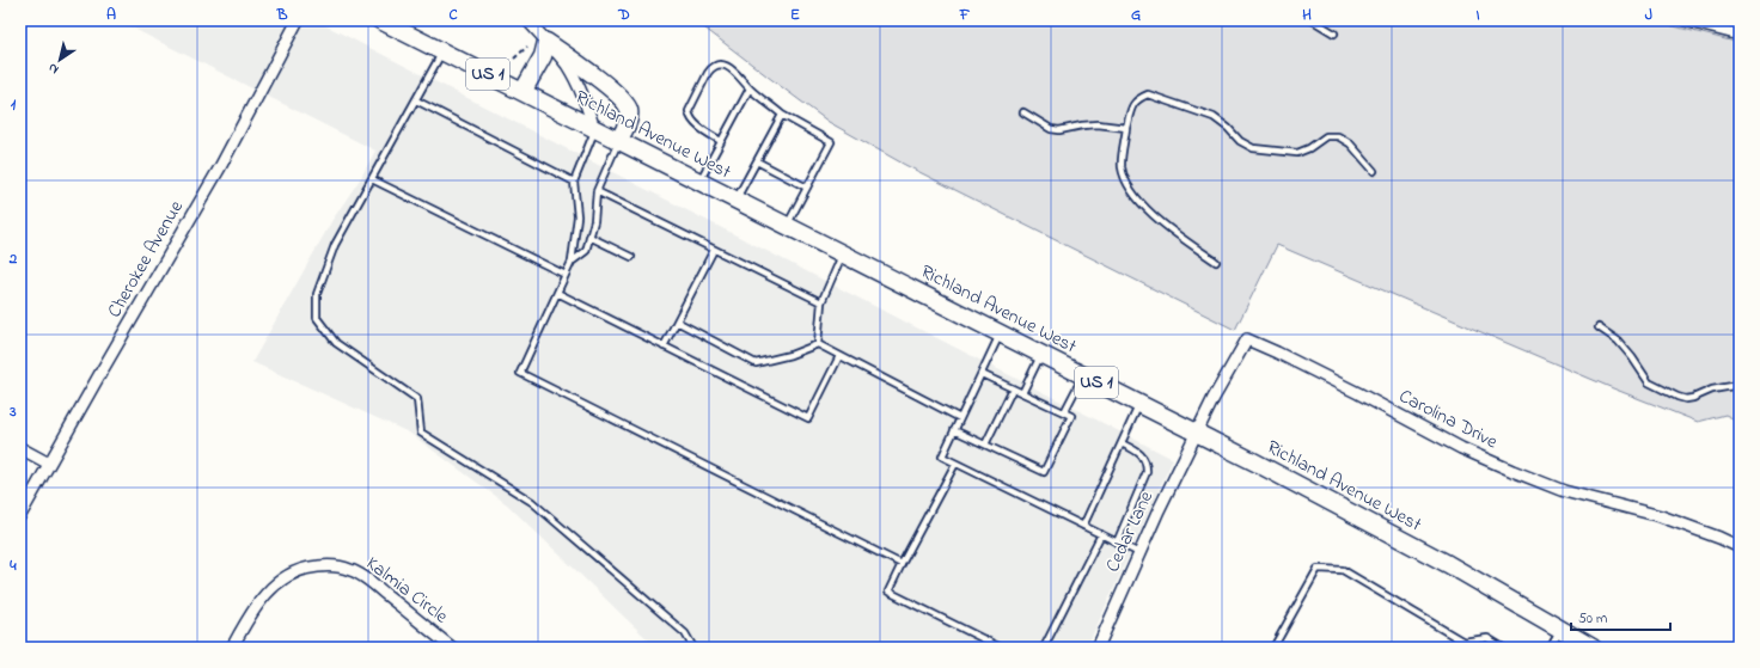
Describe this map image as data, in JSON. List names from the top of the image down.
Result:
{
  "streets": {
    "main road": ["US 1", "Richland Avenue West"],
    "street": [
      "Cherokee Avenue",
      "Carolina Drive",
      "Cedar Lane",
      "Kalmia Circle"
    ]
  },
  "crossings": [
    ["Richland Avenue West", "Carolina Drive"],
    ["Richland Avenue West", "Cedar Lane"],
    ["Carolina Drive", "Cedar Lane"]
  ],
  "scale_bar": "50 m",
  "north": "bottom left",
  "grid": {
    "columns": [
      "A",
      "B",
      "C",
      "D",
      "E",
      "F",
      "G",
      "H",
      "I",
      "J"
    ],
    "rows": [
      "1",
      "2",
      "3",
      "4"
    ]
  }
}
